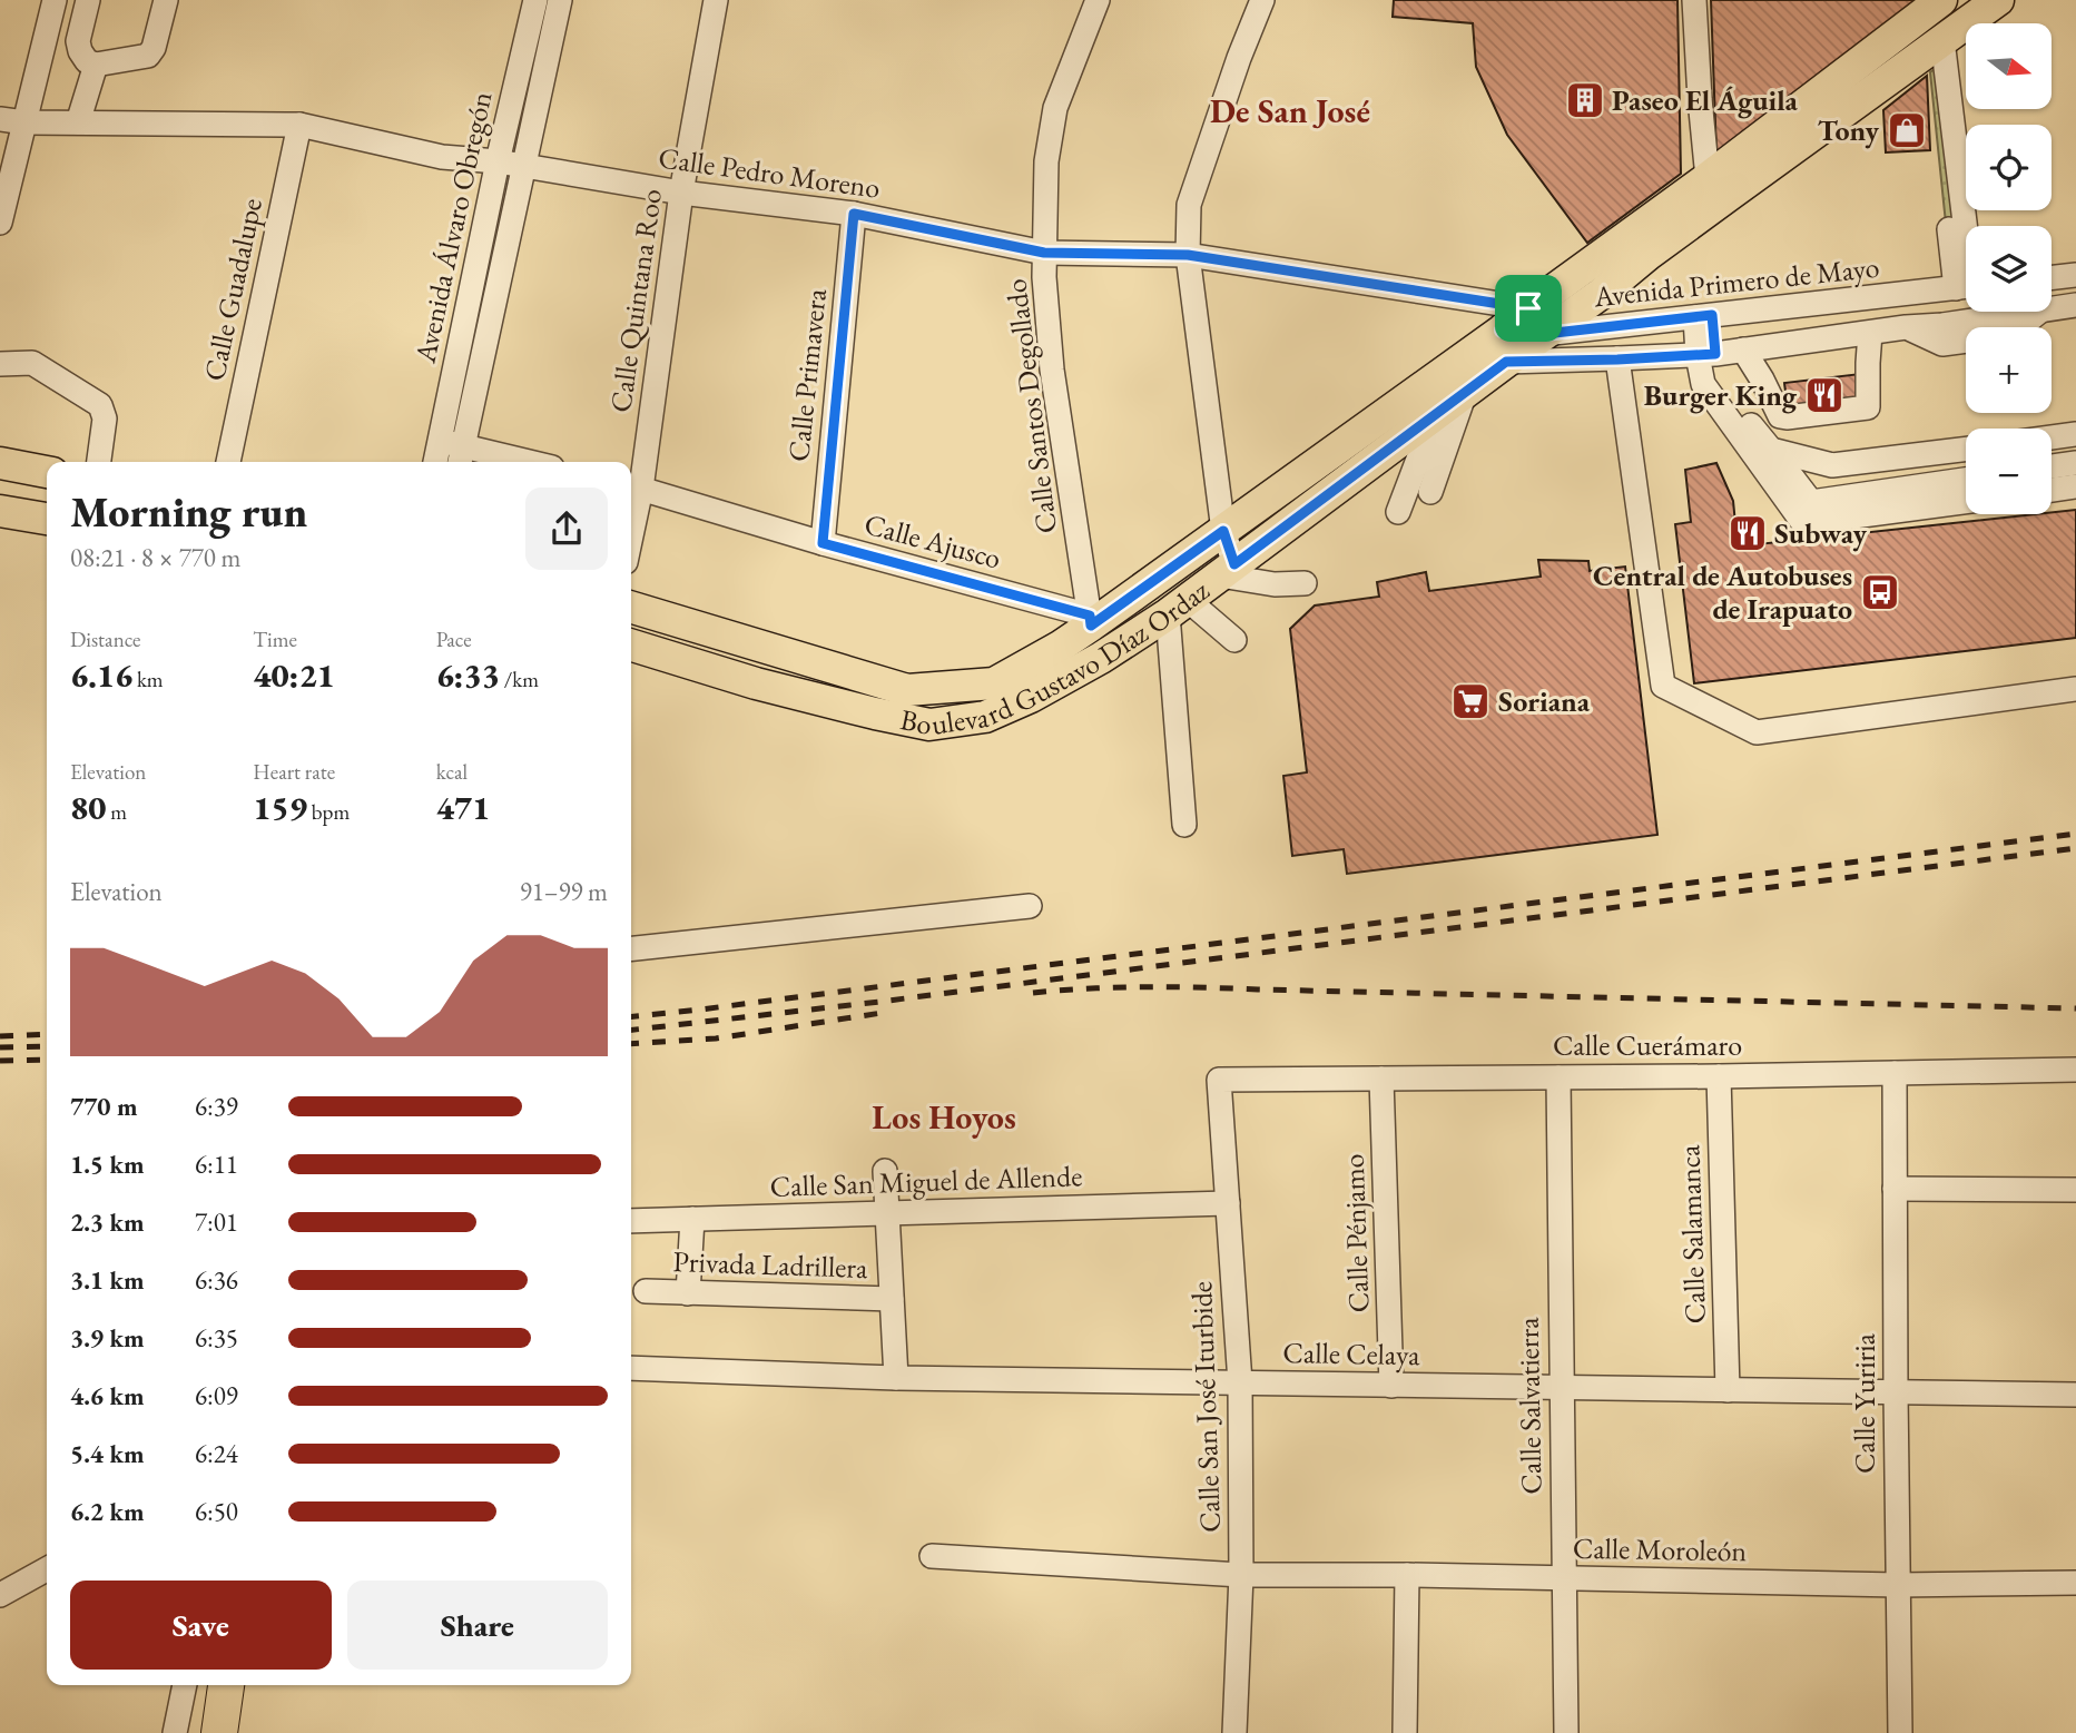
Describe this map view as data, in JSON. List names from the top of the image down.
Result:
{
  "streets": {
    "main road": ["Boulevard Gustavo Díaz Ordaz"],
    "street": [
      "Calle Pedro Moreno",
      "Avenida Álvaro Obregón",
      "Avenida Primero de Mayo",
      "Calle Guadalupe",
      "Calle Quintana Roo",
      "Calle Primavera",
      "Calle Santos Degollado",
      "Calle Ajusco",
      "Calle Cuerámaro",
      "Calle San Miguel de Allende",
      "Calle Pénjamo",
      "Calle Salamanca",
      "Privada Ladrillera",
      "Calle Celaya",
      "Calle Yuriria",
      "Calle Salvatierra",
      "Calle San José Iturbide",
      "Calle Moroleón"
    ]
  },
  "crossings": [
    ["Calle Pedro Moreno", "Avenida Álvaro Obregón"],
    ["Calle Pedro Moreno", "Avenida Primero de Mayo"],
    ["Calle Pedro Moreno", "Calle Guadalupe"],
    ["Calle Pedro Moreno", "Calle Quintana Roo"],
    ["Calle Pedro Moreno", "Calle Primavera"],
    ["Calle Pedro Moreno", "Calle Santos Degollado"],
    ["Calle Pedro Moreno", "Boulevard Gustavo Díaz Ordaz"],
    ["Avenida Primero de Mayo", "Boulevard Gustavo Díaz Ordaz"],
    ["Calle Quintana Roo", "Calle Ajusco"],
    ["Calle Primavera", "Calle Ajusco"],
    ["Calle Santos Degollado", "Calle Ajusco"],
    ["Calle Santos Degollado", "Boulevard Gustavo Díaz Ordaz"],
    ["Calle Ajusco", "Boulevard Gustavo Díaz Ordaz"],
    ["Calle Cuerámaro", "Calle Pénjamo"],
    ["Calle Cuerámaro", "Calle Salamanca"],
    ["Calle Cuerámaro", "Calle Yuriria"],
    ["Calle Cuerámaro", "Calle Salvatierra"],
    ["Calle Cuerámaro", "Calle San José Iturbide"],
    ["Calle San Miguel de Allende", "Calle San José Iturbide"],
    ["Calle Pénjamo", "Calle Celaya"],
    ["Calle Salamanca", "Calle Celaya"],
    ["Calle Celaya", "Calle Yuriria"],
    ["Calle Celaya", "Calle Salvatierra"],
    ["Calle Celaya", "Calle San José Iturbide"],
    ["Calle Yuriria", "Calle Moroleón"],
    ["Calle Salvatierra", "Calle Moroleón"],
    ["Calle San José Iturbide", "Calle Moroleón"]
  ],
  "districts": ["De San José", "Los Hoyos"],
  "places": {
    "building": ["Paseo El Águila"],
    "shop": ["Tony"],
    "restaurant": ["Burger King", "Subway"],
    "bus stop": ["Central de Autobuses de Irapuato"],
    "supermarket": ["Soriana"]
  },
  "north": "right",
  "page": {
    "map_buttons": ["+", "−"],
    "heading": ["Morning run", "08:21 · 8 × 770 m"],
    "stats": [
      ["Distance", "6.16 km"],
      ["Time", "40:21"],
      ["Pace", "6:33 /km"],
      ["Elevation", "80 m"],
      ["Heart rate", "159 bpm"],
      ["kcal", "471"]
    ],
    "chart": ["Elevation", "91–99 m"],
    "list": [
      {
        "name": "770 m",
        "note": "6:39"
      },
      {
        "name": "1.5 km",
        "note": "6:11"
      },
      {
        "name": "2.3 km",
        "note": "7:01"
      },
      {
        "name": "3.1 km",
        "note": "6:36"
      },
      {
        "name": "3.9 km",
        "note": "6:35"
      },
      {
        "name": "4.6 km",
        "note": "6:09"
      },
      {
        "name": "5.4 km",
        "note": "6:24"
      },
      {
        "name": "6.2 km",
        "note": "6:50"
      }
    ],
    "buttons": ["Save", "Share"]
  }
}
